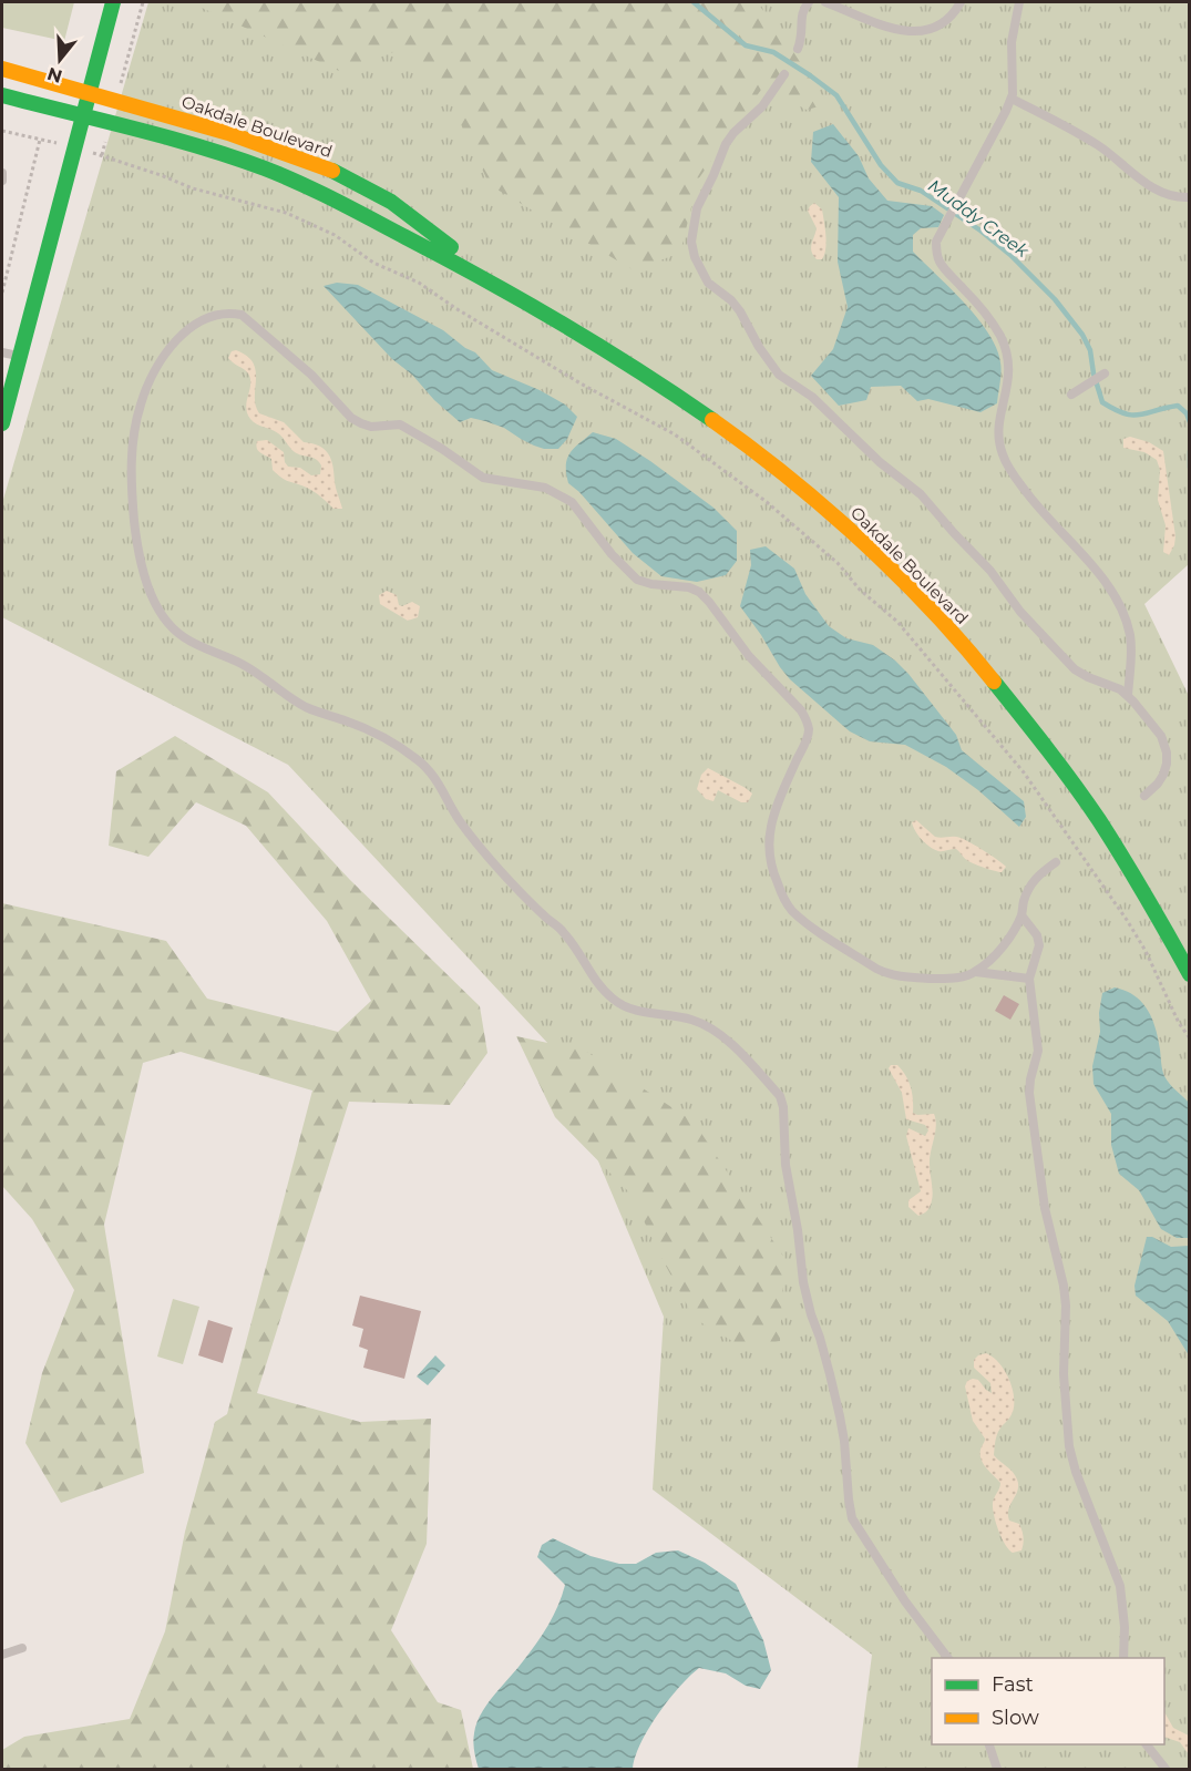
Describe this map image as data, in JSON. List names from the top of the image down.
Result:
{
  "streets": {
    "main road": ["Oakdale Boulevard"]
  },
  "water": ["Muddy Creek"],
  "legend": ["Fast", "Slow"],
  "north": "bottom"
}
